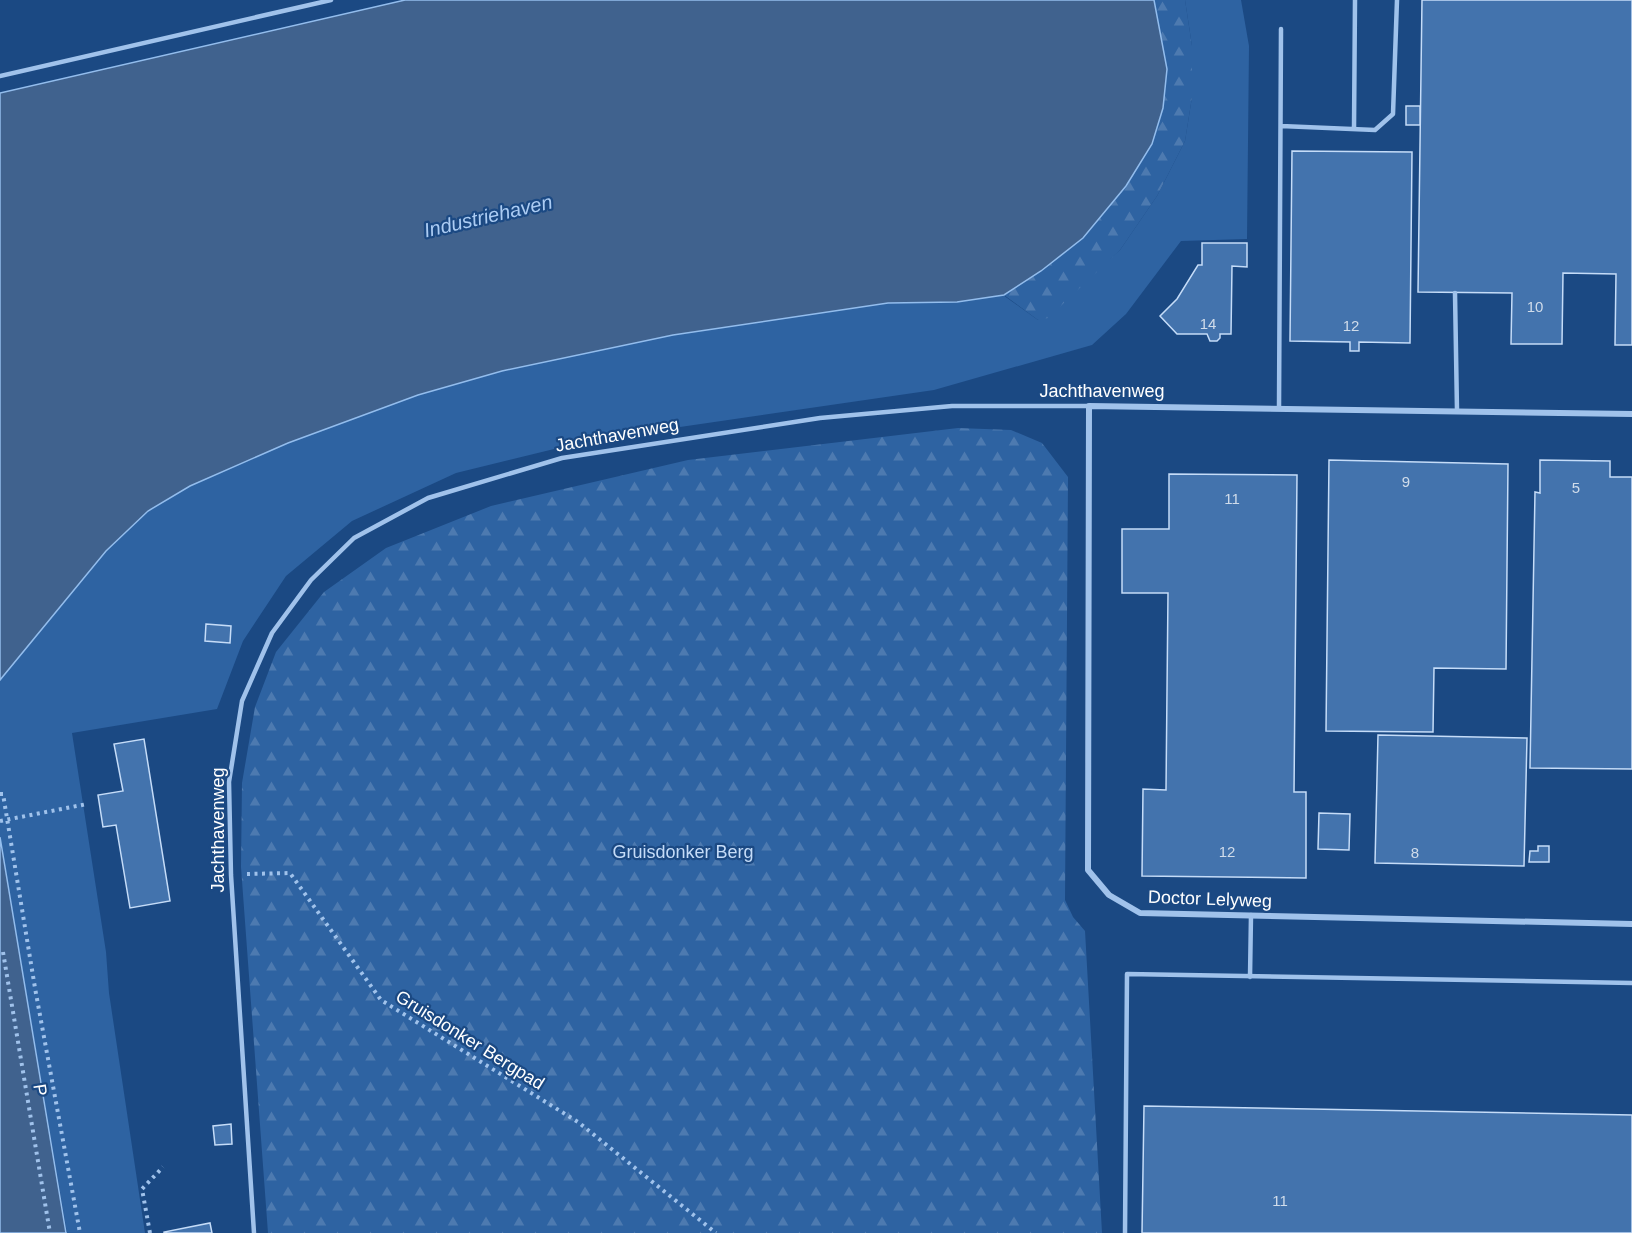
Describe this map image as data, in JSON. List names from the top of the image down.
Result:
{
  "streets": {
    "street": ["Jachthavenweg", "Doctor Lelyweg"],
    "path": ["Gruisdonker Bergpad", "P"]
  },
  "crossings": [
    ["Jachthavenweg", "Doctor Lelyweg"],
    ["Jachthavenweg", "Gruisdonker Bergpad"]
  ],
  "water": ["Industriehaven"],
  "parks": ["Gruisdonker Berg"],
  "house_numbers": [
    "10",
    "14",
    "12",
    "9",
    "5",
    "11",
    "12",
    "8",
    "11"
  ]
}
